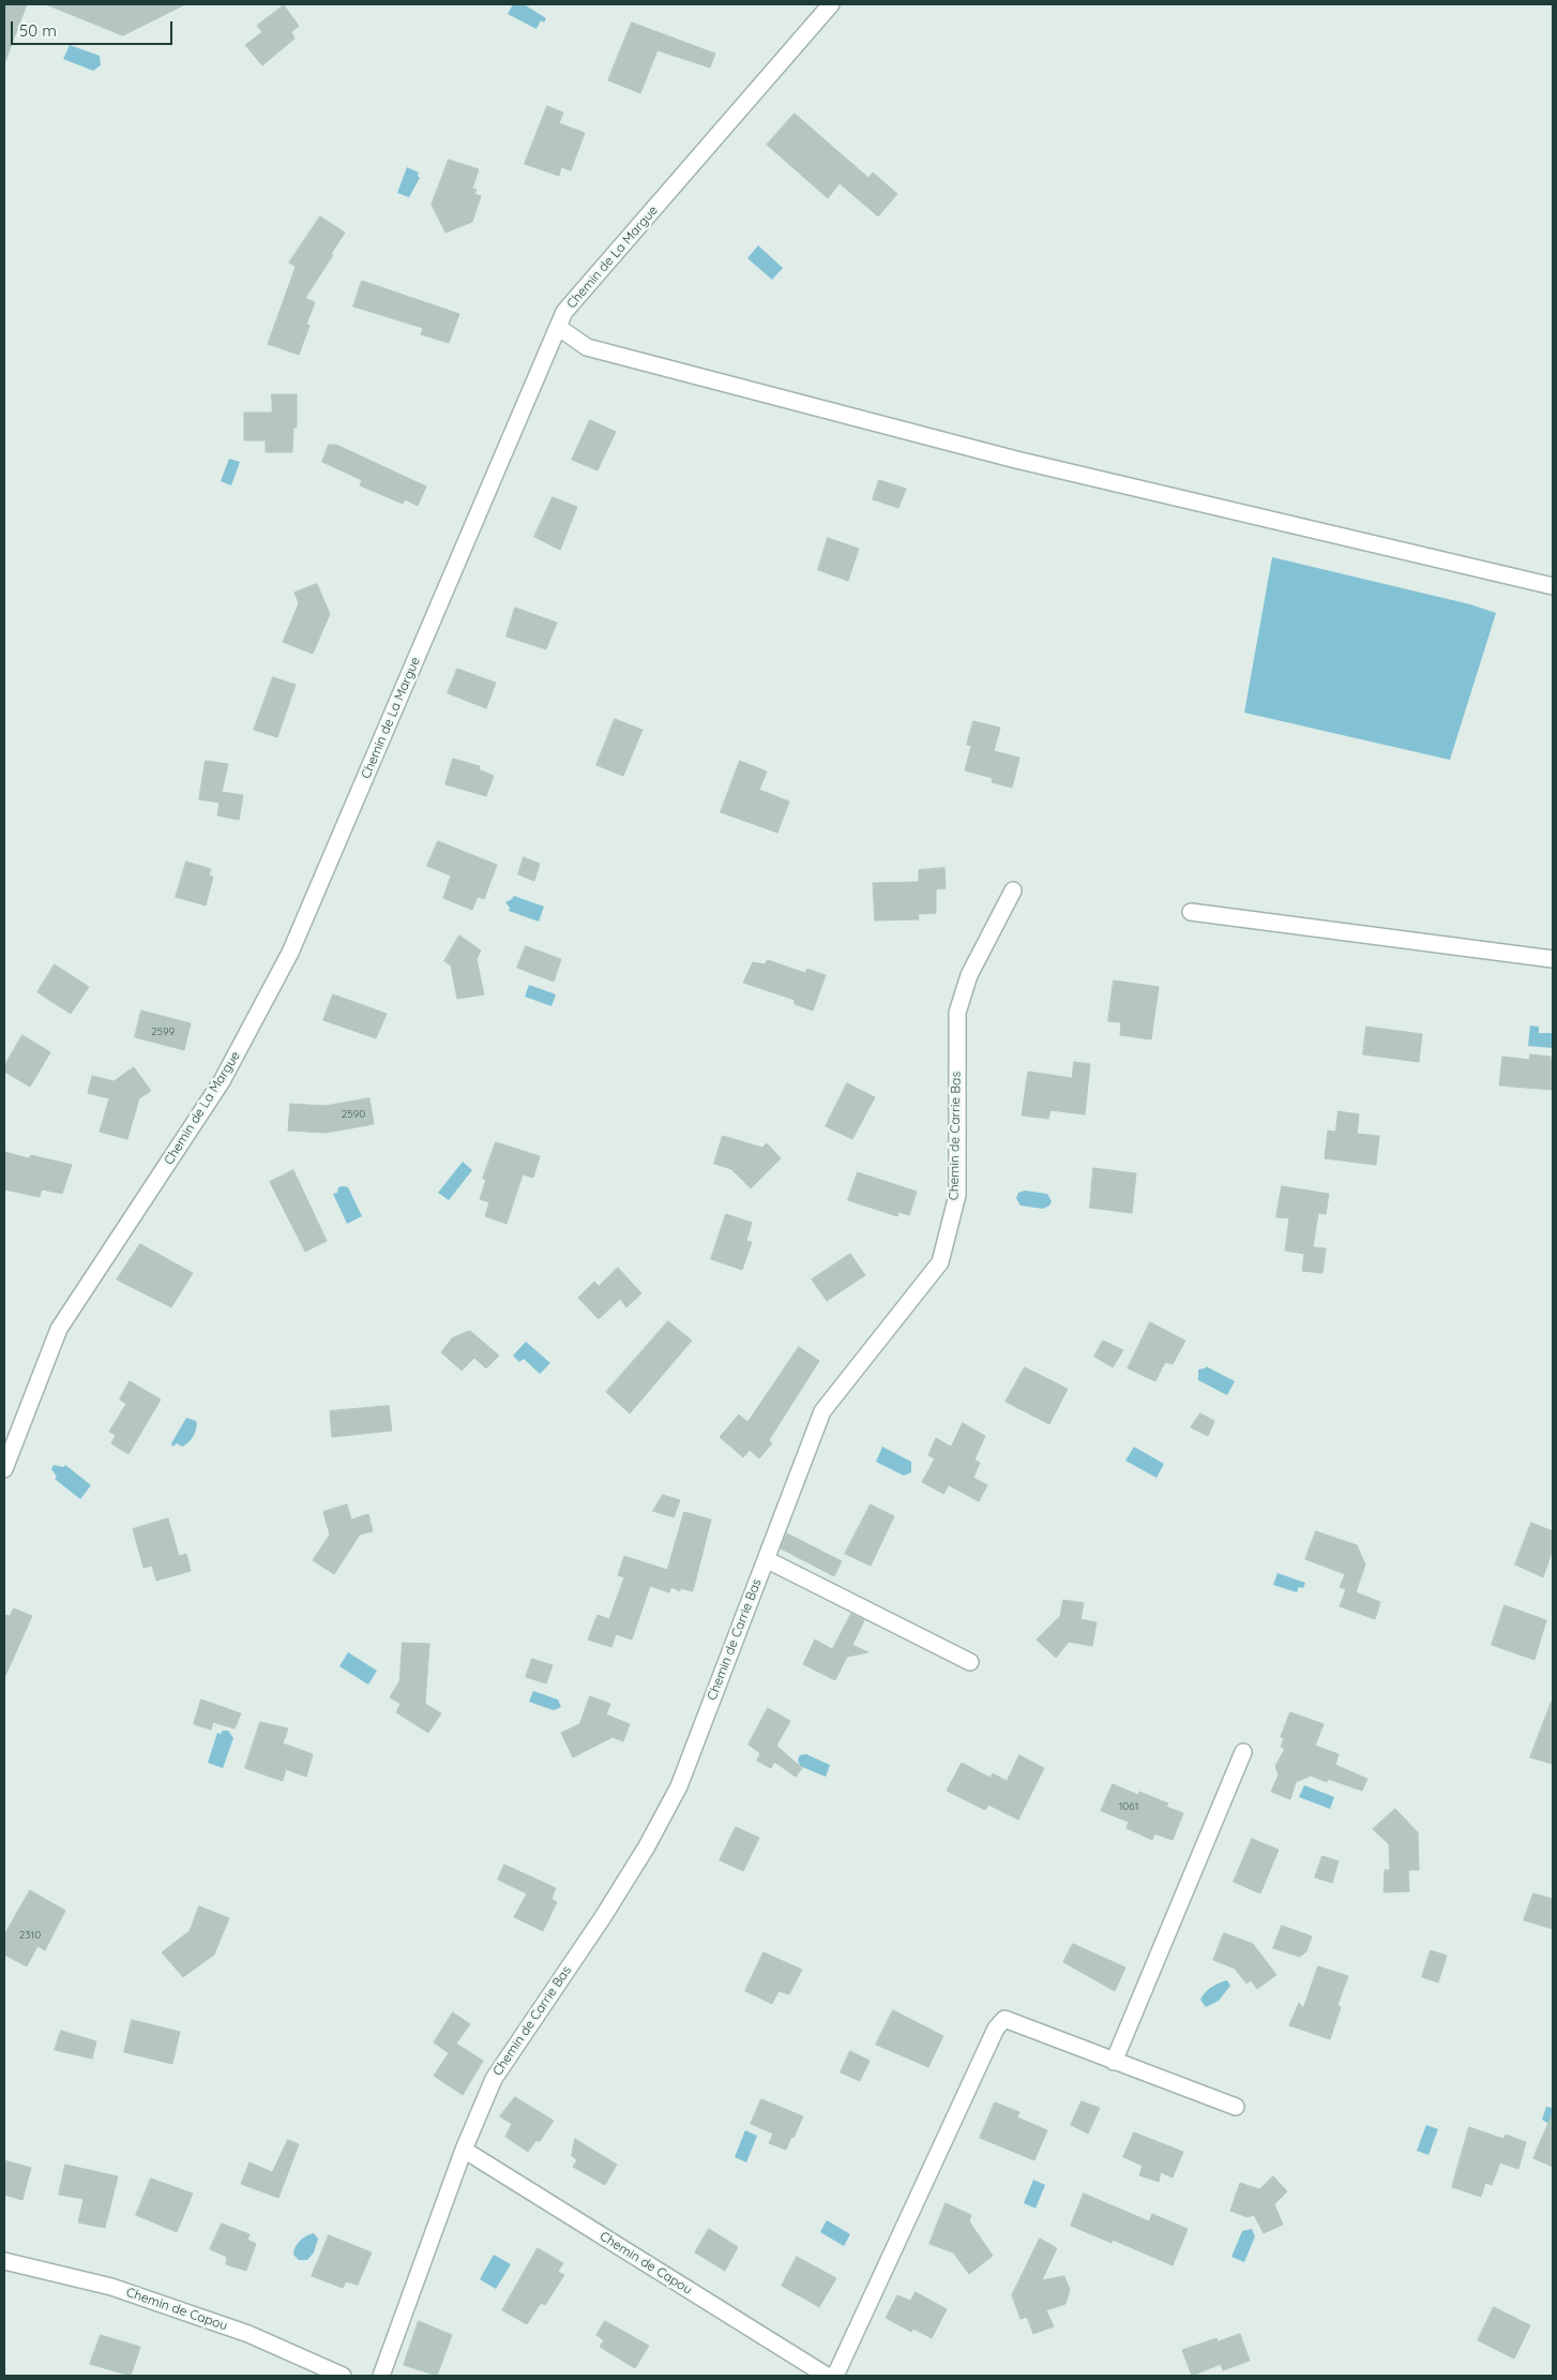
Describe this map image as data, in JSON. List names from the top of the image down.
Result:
{
  "streets": {
    "street": ["Chemin de La Margue", "Chemin de Carrie Bas", "Chemin de Capou"]
  },
  "crossings": [
    ["Chemin de Carrie Bas", "Chemin de Capou"]
  ],
  "house_numbers": [
    "2599",
    "2590",
    "1061",
    "2310"
  ],
  "scale_bar": "50 m"
}
